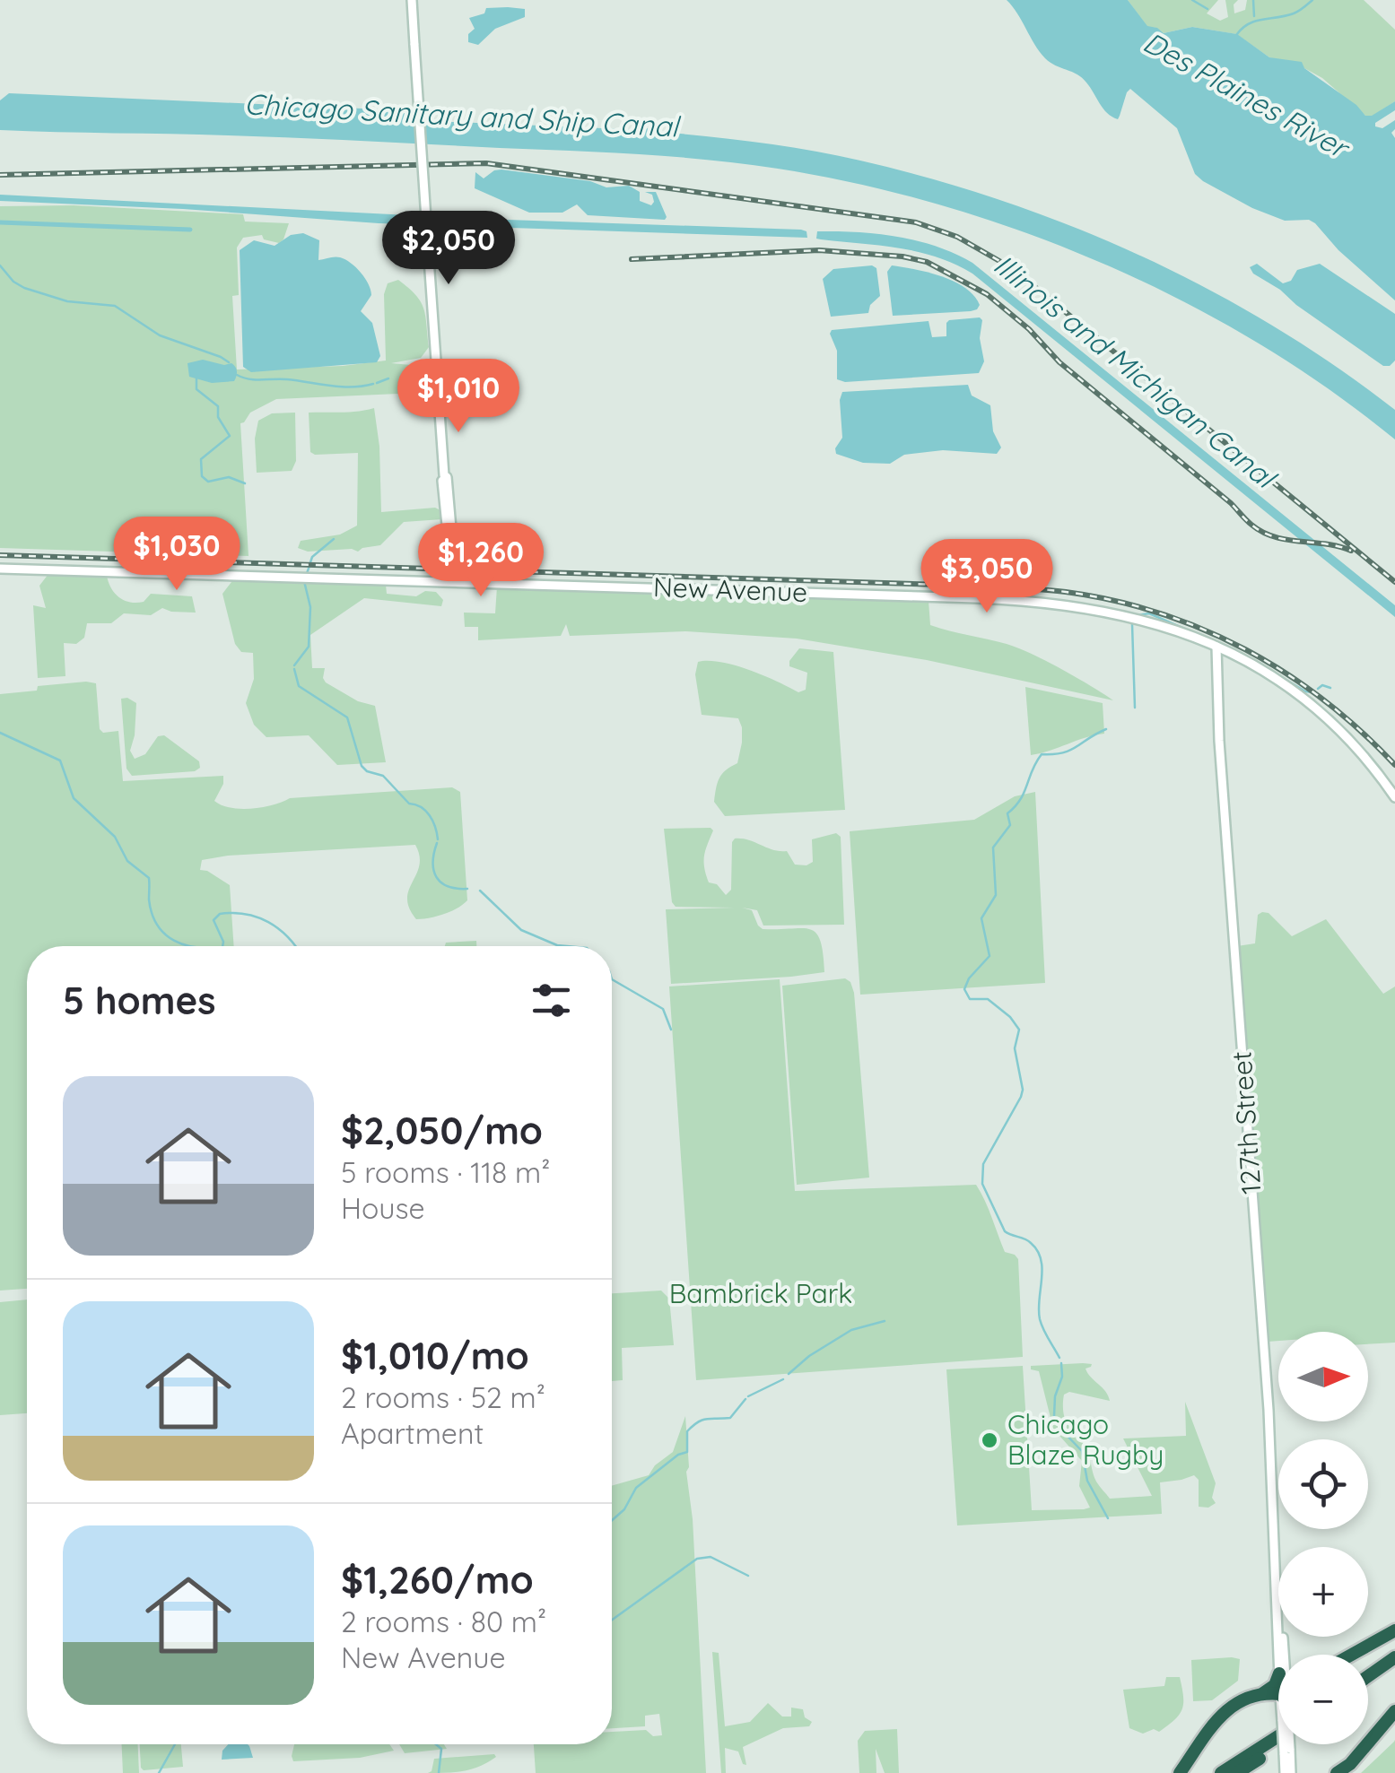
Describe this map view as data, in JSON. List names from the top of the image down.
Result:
{
  "streets": {
    "main road": ["New Avenue", "127th Street"]
  },
  "crossings": [
    ["New Avenue", "127th Street"]
  ],
  "water": ["Des Plaines River", "Chicago Sanitary and Ship Canal", "Illinois and Michigan Canal"],
  "parks": ["Bambrick Park"],
  "places": ["Chicago Blaze Rugby"],
  "north": "right",
  "page": {
    "price": [
      "$2,050",
      "$1,010",
      "$1,030",
      "$1,260",
      "$3,050"
    ],
    "heading": "5 homes",
    "list": [
      {
        "name": "$2,050/mo",
        "note": "5 rooms · 118 m² · House"
      },
      {
        "name": "$1,010/mo",
        "note": "2 rooms · 52 m² · Apartment"
      },
      {
        "name": "$1,260/mo",
        "note": "2 rooms · 80 m² · New Avenue"
      }
    ],
    "map_buttons": ["+", "−"]
  }
}
